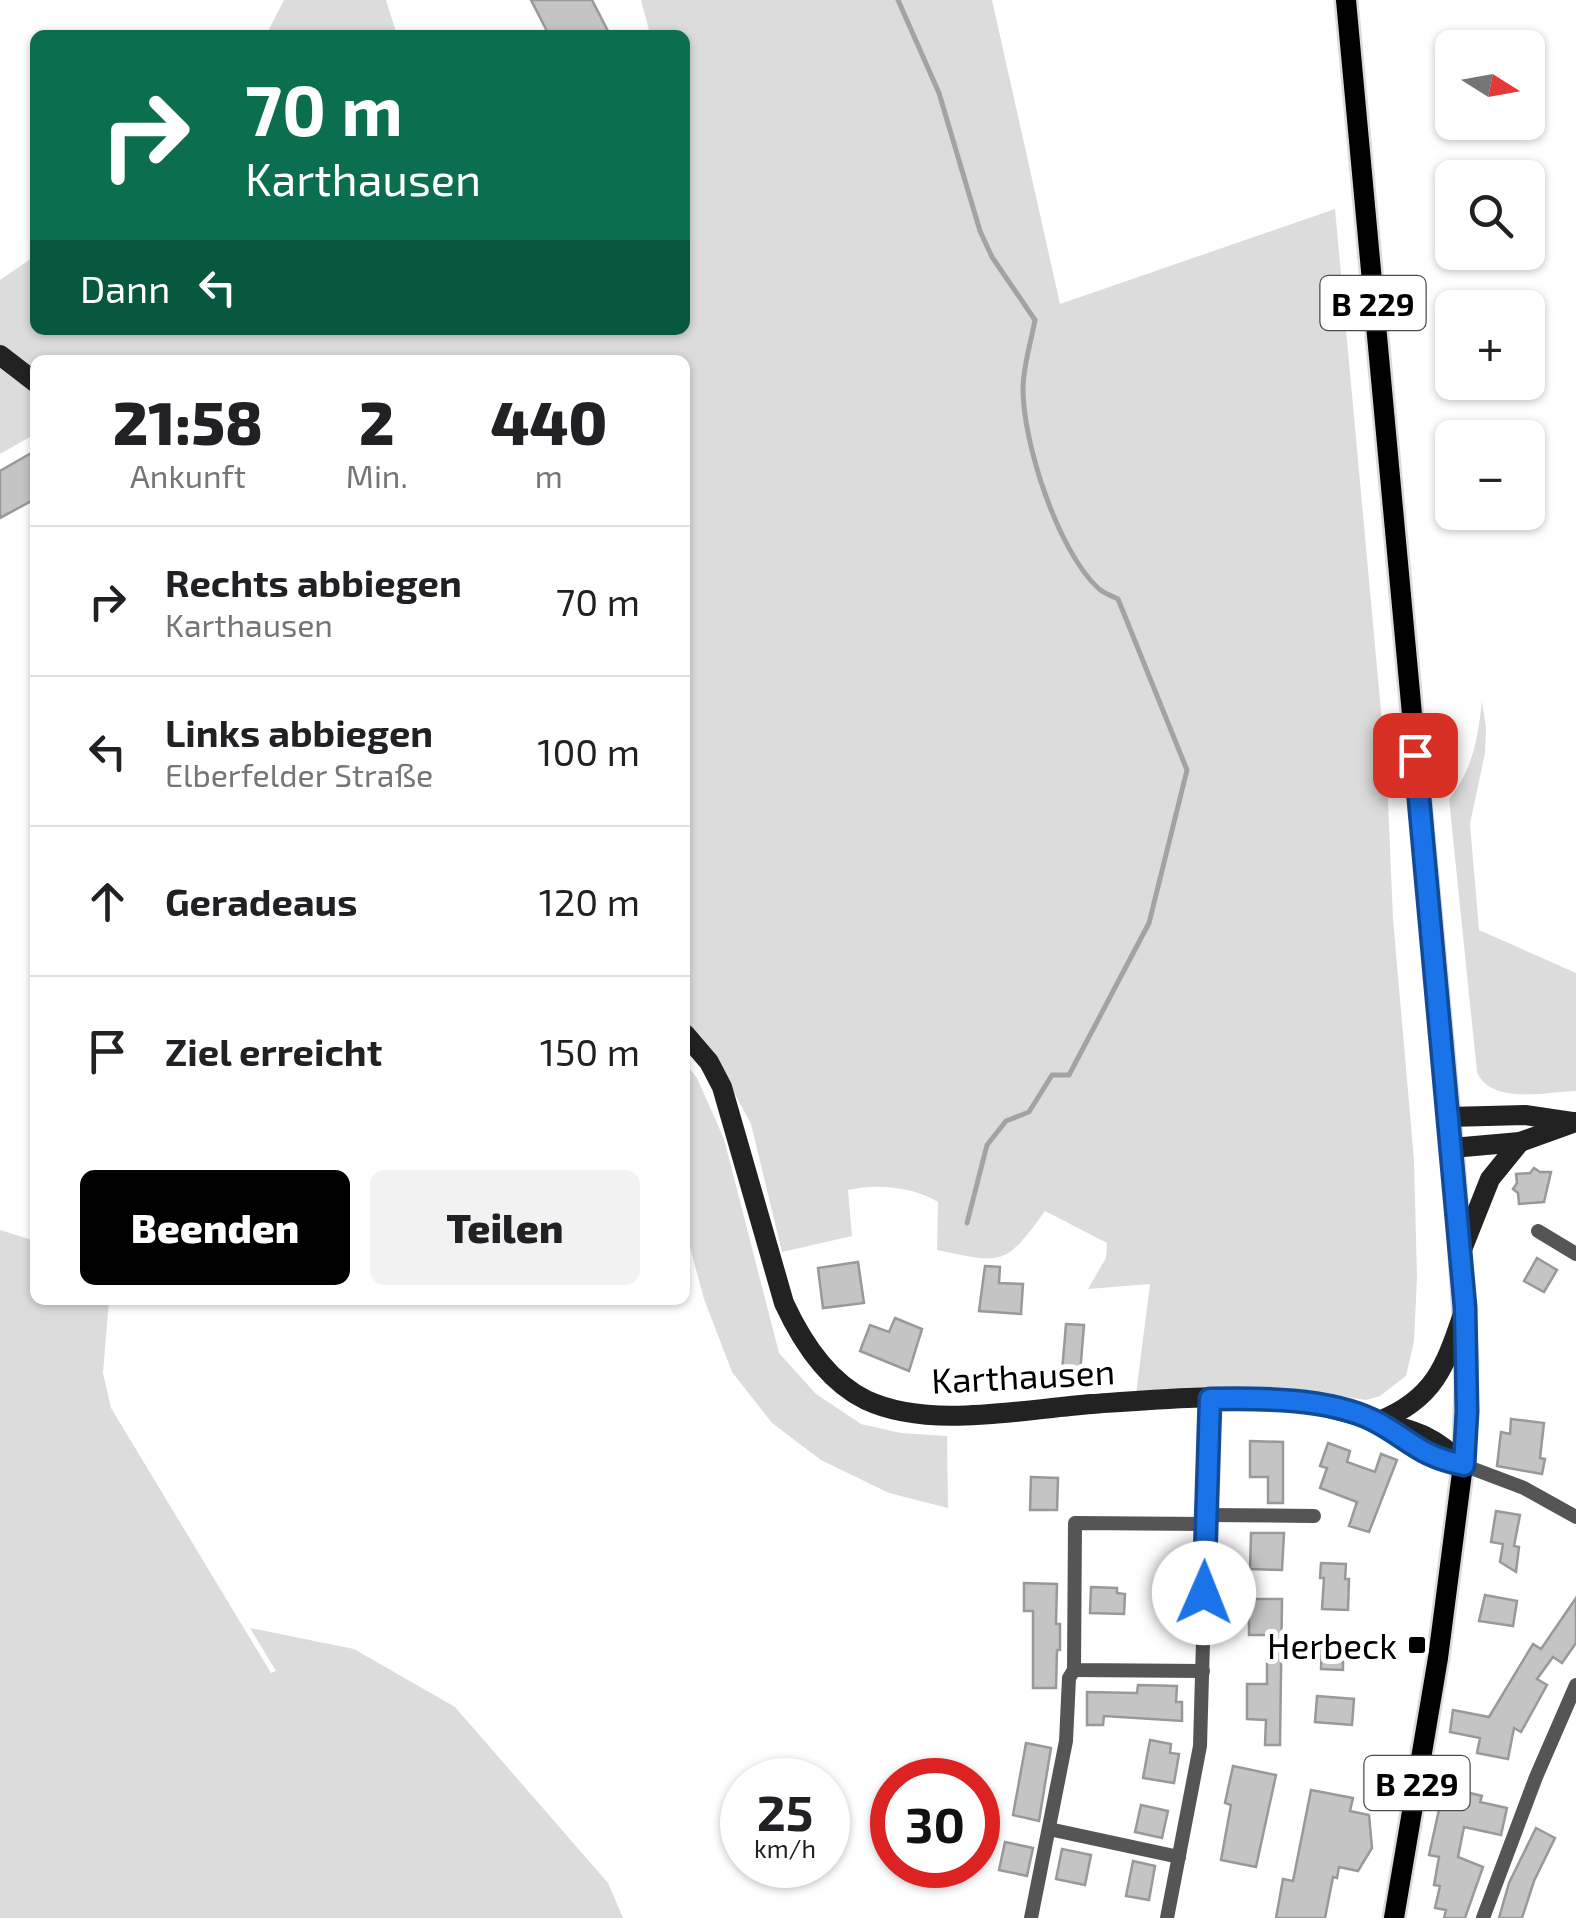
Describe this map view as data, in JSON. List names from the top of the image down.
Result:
{
  "streets": {
    "main road": ["B 229", "Karthausen"]
  },
  "crossings": [
    ["B 229", "Karthausen"]
  ],
  "places": {
    "transit": ["Herbeck"]
  },
  "north": "right",
  "page": {
    "map_buttons": ["+", "−"],
    "turn": ["70 m", "Karthausen"],
    "then": "Dann",
    "eta": [
      "21:58",
      "Ankunft",
      "2",
      "Min.",
      "440",
      "m"
    ],
    "list": [
      {
        "name": "Rechts abbiegen",
        "note": "Karthausen",
        "value": "70 m"
      },
      {
        "name": "Links abbiegen",
        "note": "Elberfelder Straße",
        "value": "100 m"
      },
      {
        "name": "Geradeaus",
        "value": "120 m"
      },
      {
        "name": "Ziel erreicht",
        "value": "150 m"
      }
    ],
    "buttons": ["Beenden", "Teilen"],
    "speed": "25 km/h",
    "limit": "30"
  }
}
